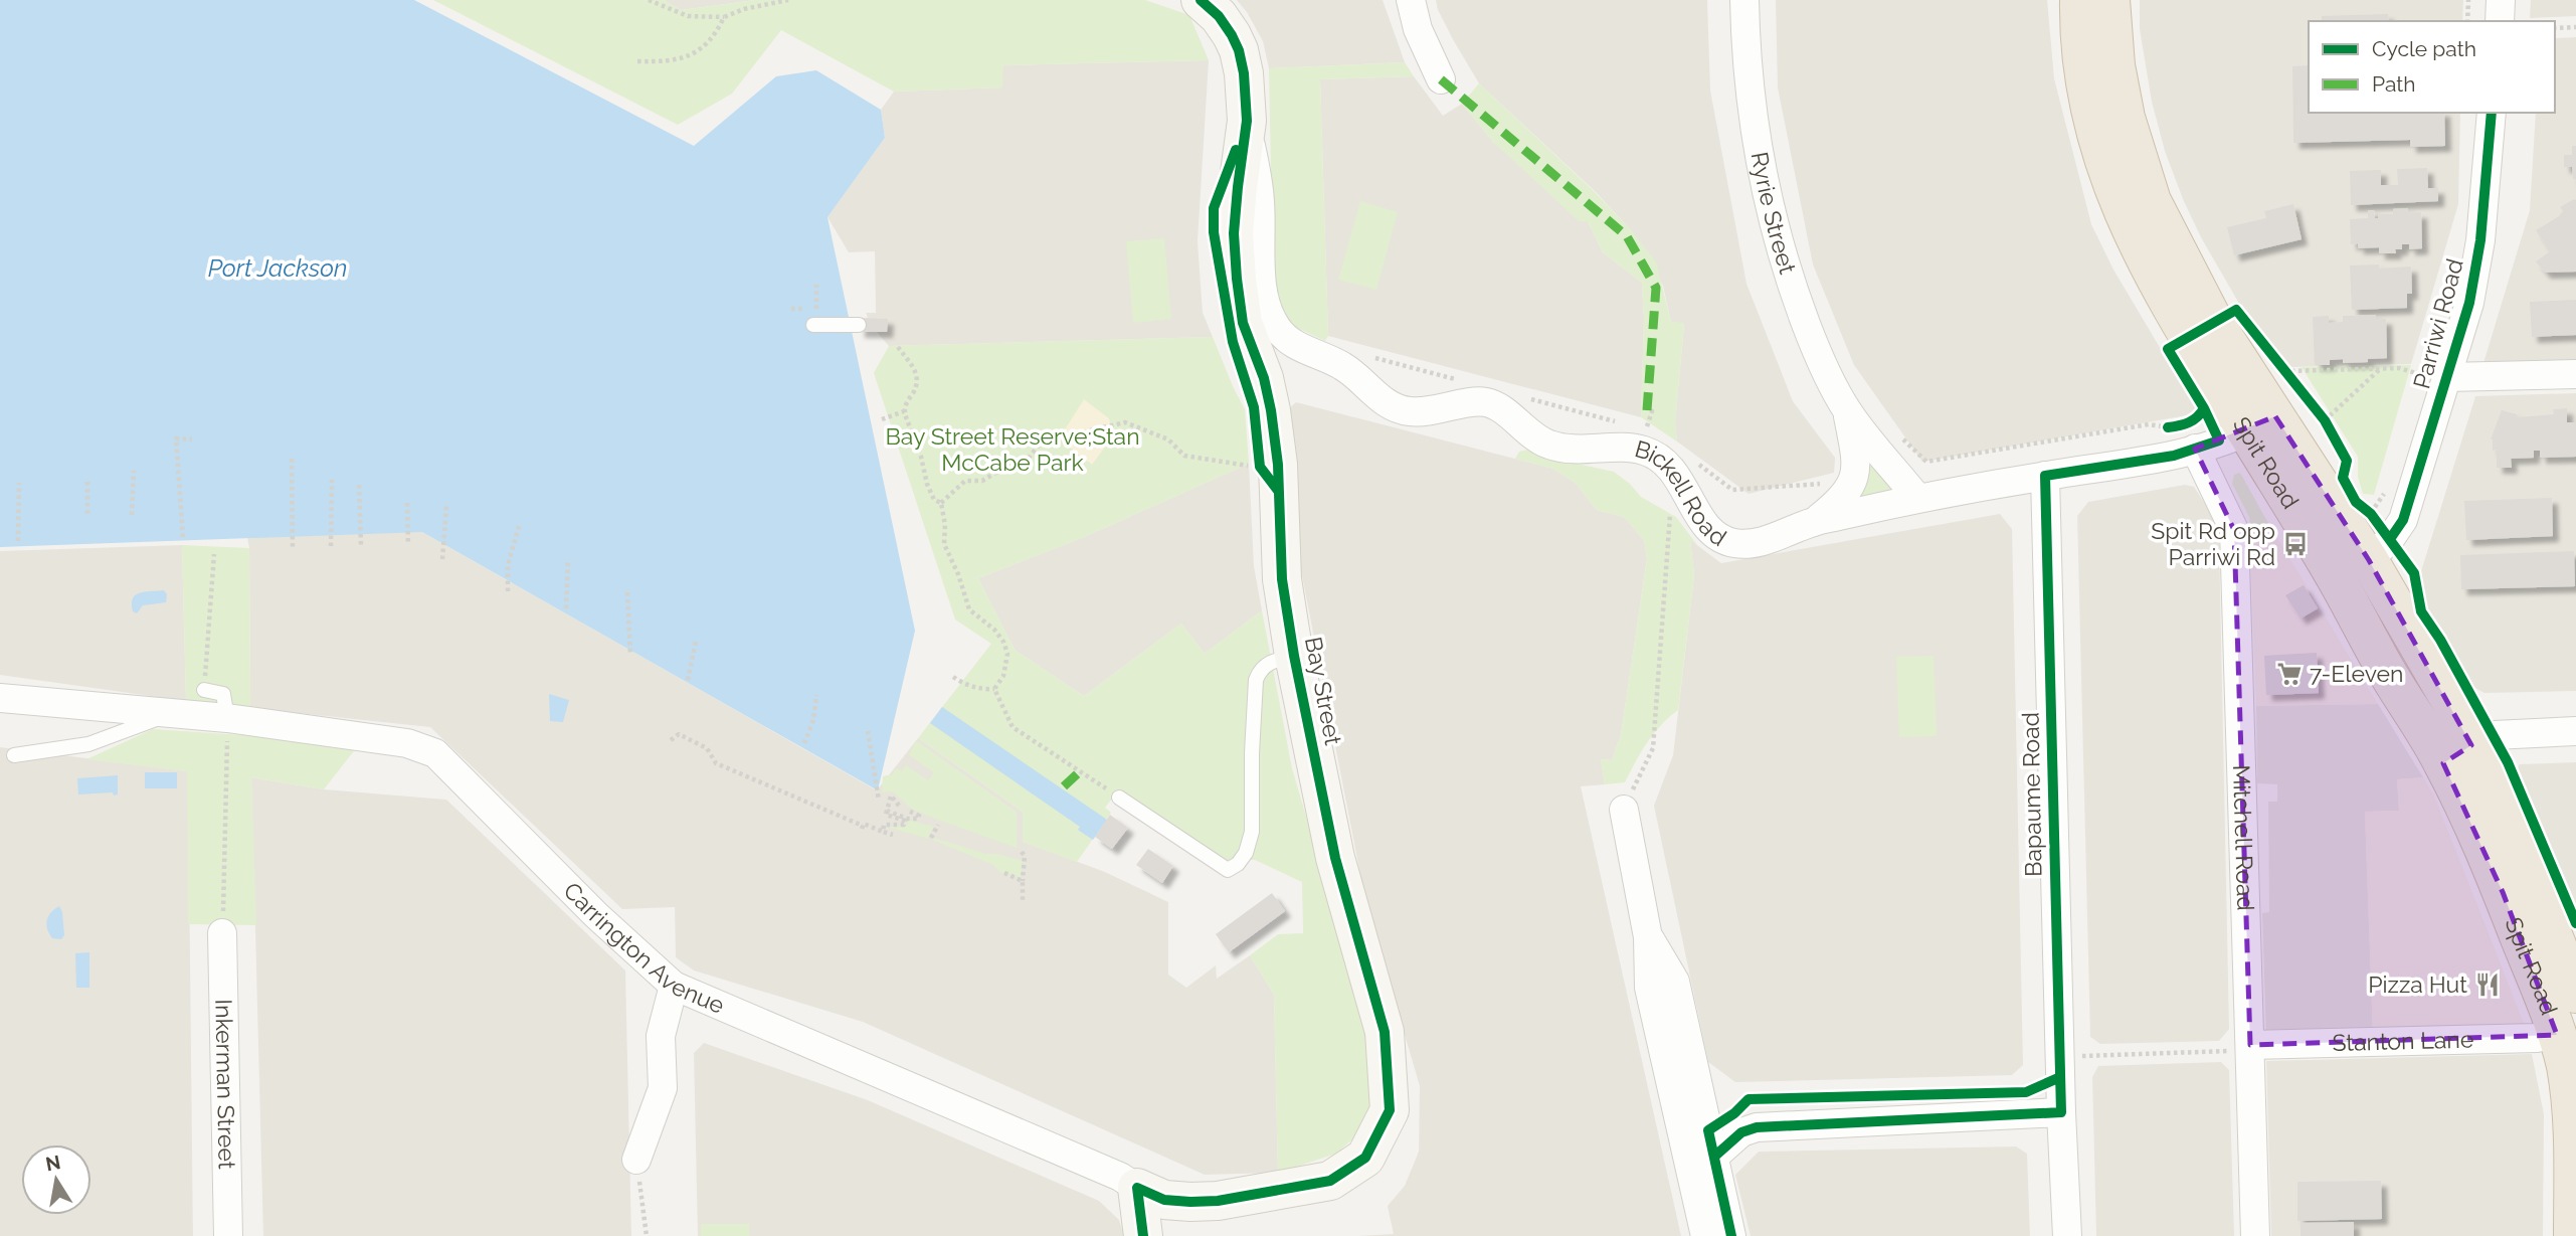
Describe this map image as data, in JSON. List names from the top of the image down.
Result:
{
  "streets": {
    "highway": ["Spit Road"],
    "street": [
      "Ryrie Street",
      "Parriwi Road",
      "Bickell Road",
      "Bay Street",
      "Bapaume Road",
      "Mitchell Road",
      "Carrington Avenue",
      "Stanton Lane",
      "Inkerman Street"
    ]
  },
  "crossings": [
    ["Ryrie Street", "Bickell Road"],
    ["Parriwi Road", "Spit Road"],
    ["Spit Road", "Bickell Road"],
    ["Spit Road", "Stanton Lane"],
    ["Bickell Road", "Bay Street"],
    ["Bickell Road", "Bapaume Road"],
    ["Bickell Road", "Mitchell Road"],
    ["Bay Street", "Carrington Avenue"],
    ["Mitchell Road", "Stanton Lane"]
  ],
  "water": ["Port Jackson"],
  "parks": ["Bay Street Reserve;Stan McCabe Park"],
  "places": {
    "bus stop": ["Spit Rd opp Parriwi Rd"],
    "supermarket": ["7-Eleven"],
    "restaurant": ["Pizza Hut"]
  },
  "legend": ["Cycle path", "Path"],
  "north": "top"
}
